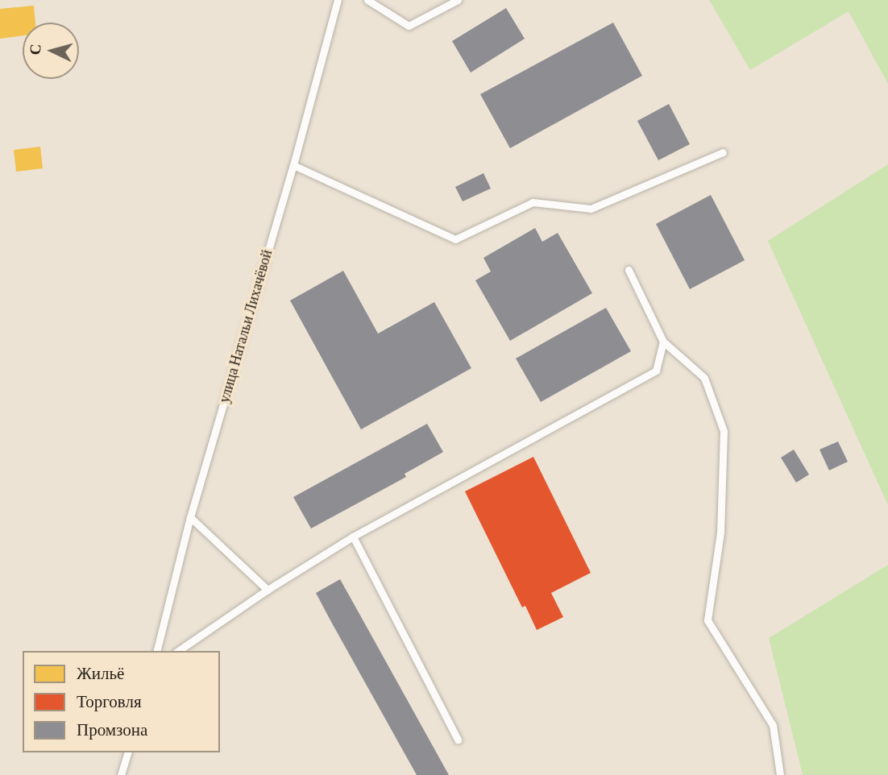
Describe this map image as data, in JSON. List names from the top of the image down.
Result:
{
  "streets": {
    "lane": ["улица Натальи Лихачёвой"]
  },
  "legend": ["Жильё", "Торговля", "Промзона"],
  "north": "left"
}
